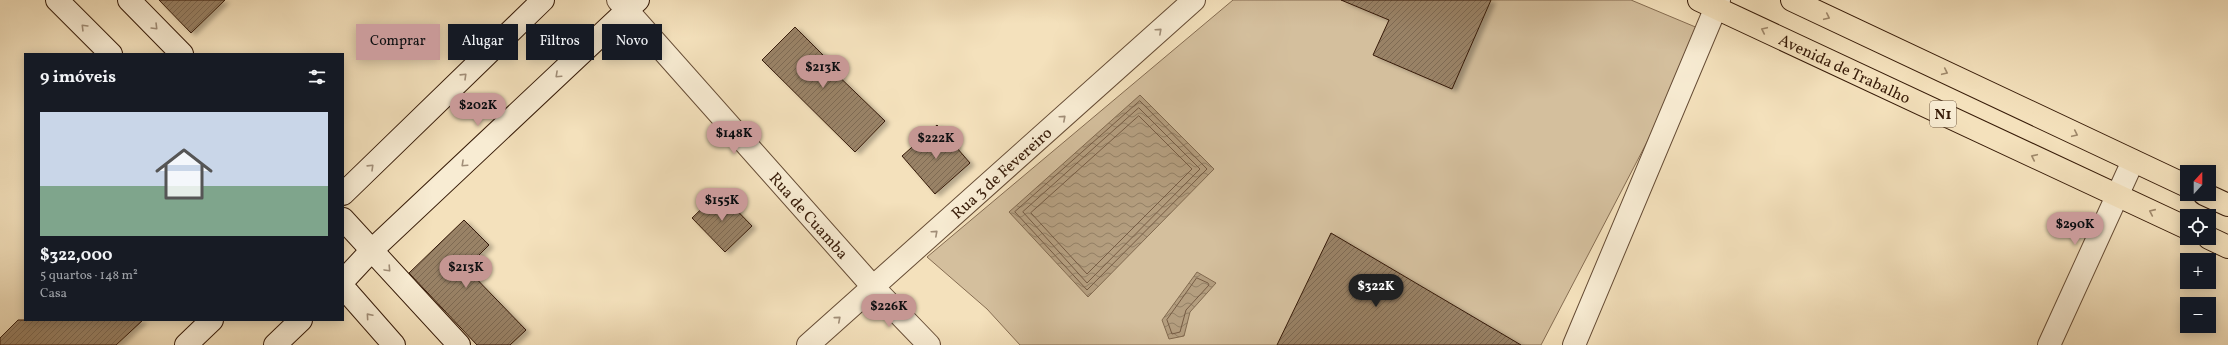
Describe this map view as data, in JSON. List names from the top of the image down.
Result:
{
  "streets": {
    "highway": ["Avenida de Trabalho", "N1"],
    "street": ["Rua 3 de Fevereiro", "Rua de Cuamba"]
  },
  "crossings": [
    ["Rua 3 de Fevereiro", "Rua de Cuamba"]
  ],
  "one_way": ["Rua 3 de Fevereiro"],
  "north": "top",
  "page": {
    "chip": [
      "Comprar",
      "Alugar",
      "Filtros",
      "Novo"
    ],
    "heading": "9 imóveis",
    "price": [
      "$213K",
      "$202K",
      "$148K",
      "$222K",
      "$155K",
      "$290K",
      "$213K",
      "$322K",
      "$226K"
    ],
    "list": [
      {
        "name": "$322,000",
        "note": "5 quartos · 148 m² · Casa"
      }
    ],
    "map_buttons": ["+", "−"]
  }
}
